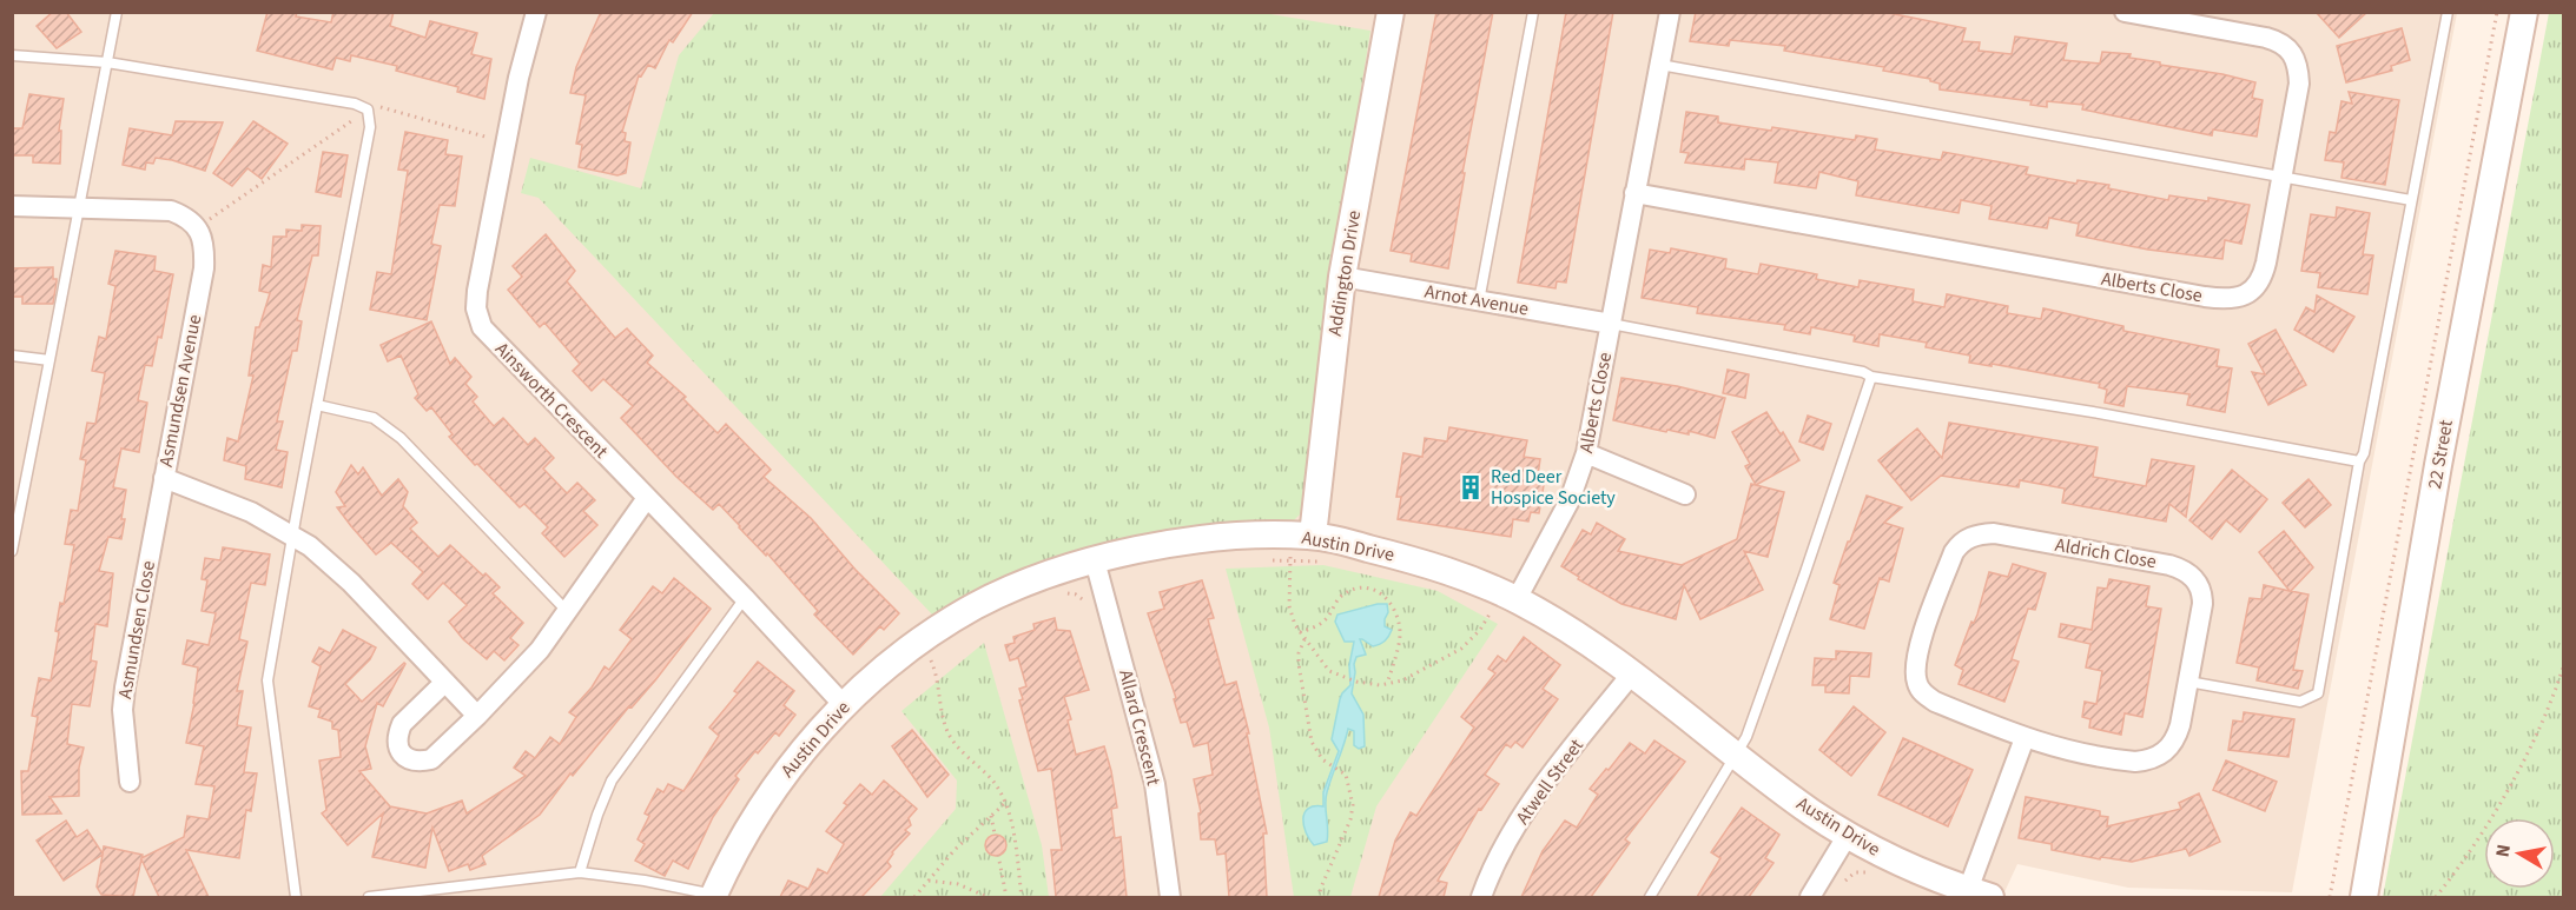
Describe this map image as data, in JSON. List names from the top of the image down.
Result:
{
  "streets": {
    "street": [
      "Addington Drive",
      "Alberts Close",
      "Arnot Avenue",
      "Asmundsen Avenue",
      "Ainsworth Crescent",
      "22 Street",
      "Austin Drive",
      "Aldrich Close",
      "Asmundsen Close",
      "Allard Crescent",
      "Atwell Street"
    ]
  },
  "crossings": [
    ["Addington Drive", "Arnot Avenue"],
    ["Addington Drive", "Austin Drive"],
    ["Alberts Close", "Arnot Avenue"],
    ["Alberts Close", "Austin Drive"],
    ["Asmundsen Avenue", "Asmundsen Close"],
    ["Ainsworth Crescent", "Austin Drive"],
    ["Austin Drive", "Allard Crescent"],
    ["Austin Drive", "Atwell Street"]
  ],
  "places": {
    "building": ["Red Deer Hospice Society"]
  },
  "north": "left"
}
